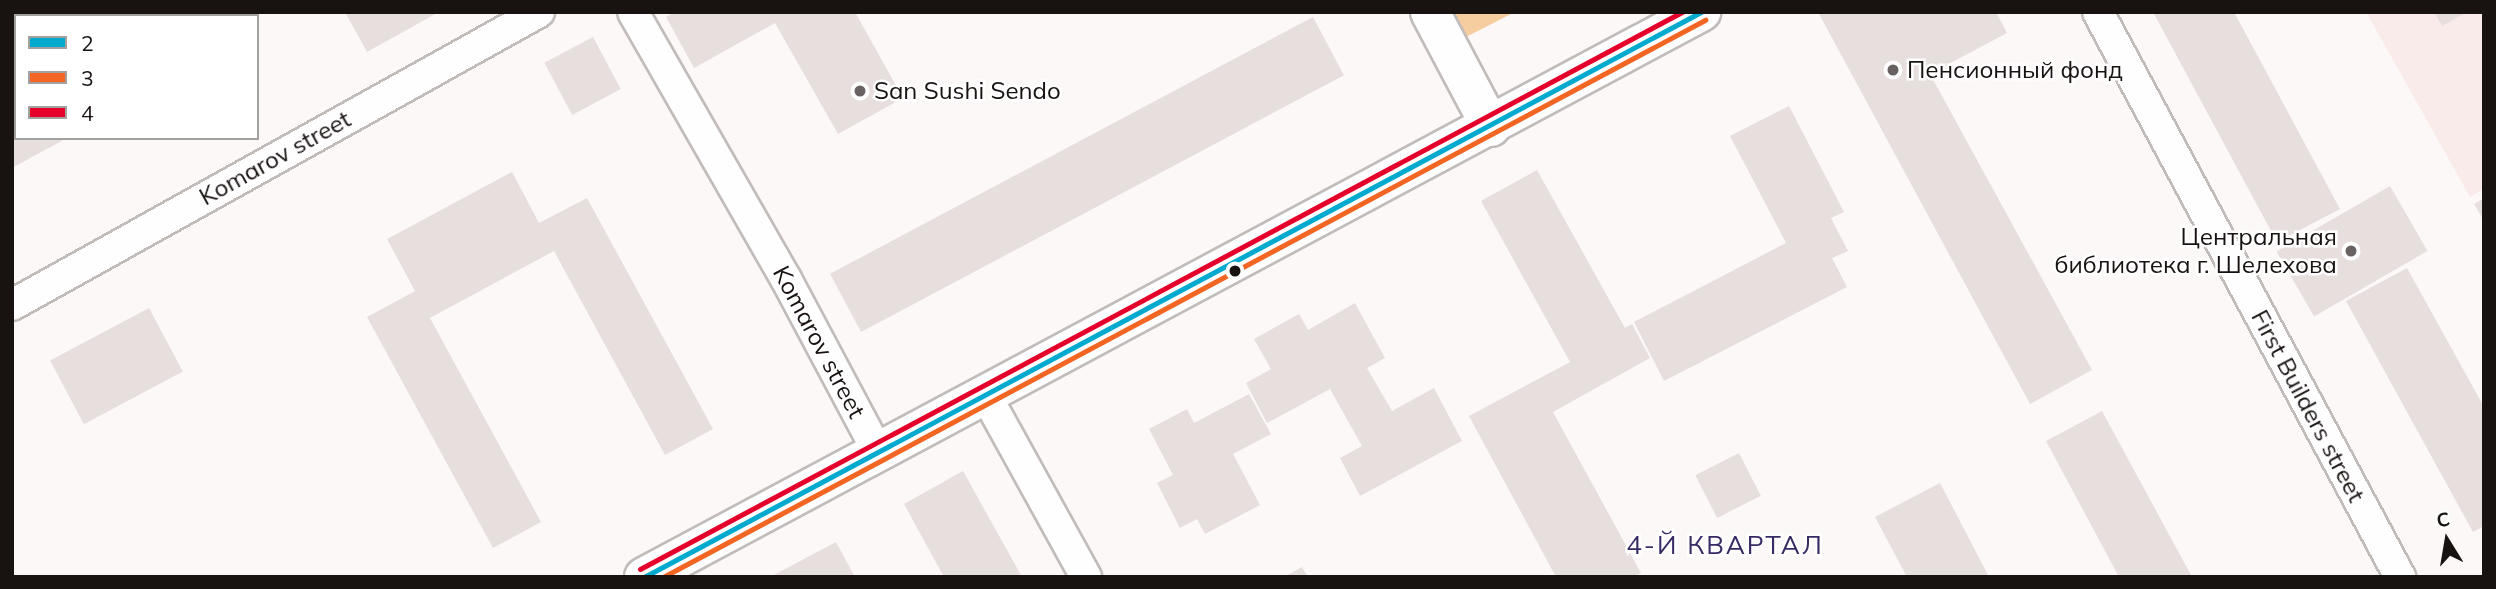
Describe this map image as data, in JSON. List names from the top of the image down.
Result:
{
  "streets": {
    "street": ["Komarov street", "First Builders street"]
  },
  "districts": ["4-Й КВАРТАЛ"],
  "places": ["Пенсионный фонд", "San Sushi Sendo", "Центральная библиотека г. Шелехова"],
  "lines": ["transit line 2", "transit line 4", "transit line 3"],
  "legend": ["2", "3", "4"],
  "north": "top"
}
